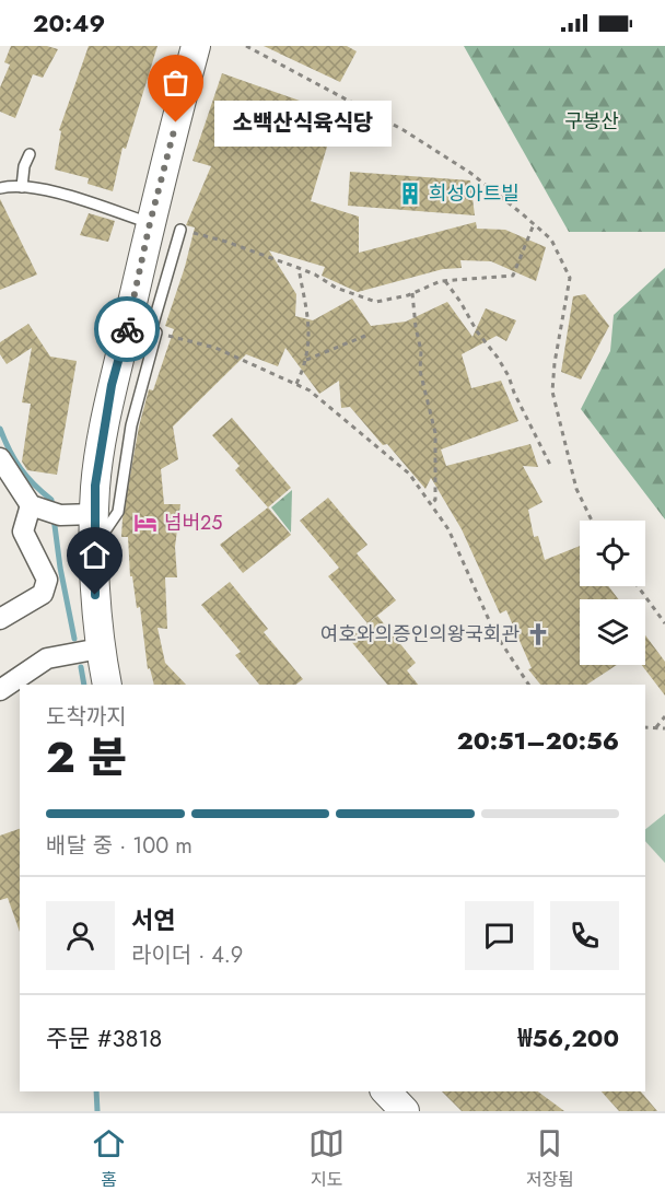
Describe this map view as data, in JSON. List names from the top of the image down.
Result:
{
  "parks": ["구봉산"],
  "places": {
    "other": ["소백산식육식당"],
    "building": ["희성아트빌"],
    "hotel": ["넘버25"],
    "church": ["여호와의증인의왕국회관"]
  },
  "page": {
    "status": "20:49",
    "bubble": "소백산식육식당",
    "heading": ["2 분", "도착까지", "20:51–20:56"],
    "panel": [
      "서연",
      "라이더 · 4.9",
      "주문 #3818",
      "₩56,200"
    ],
    "bar": "배달 중 · 100 m",
    "tabs": ["홈", "지도", "저장됨"]
  }
}
